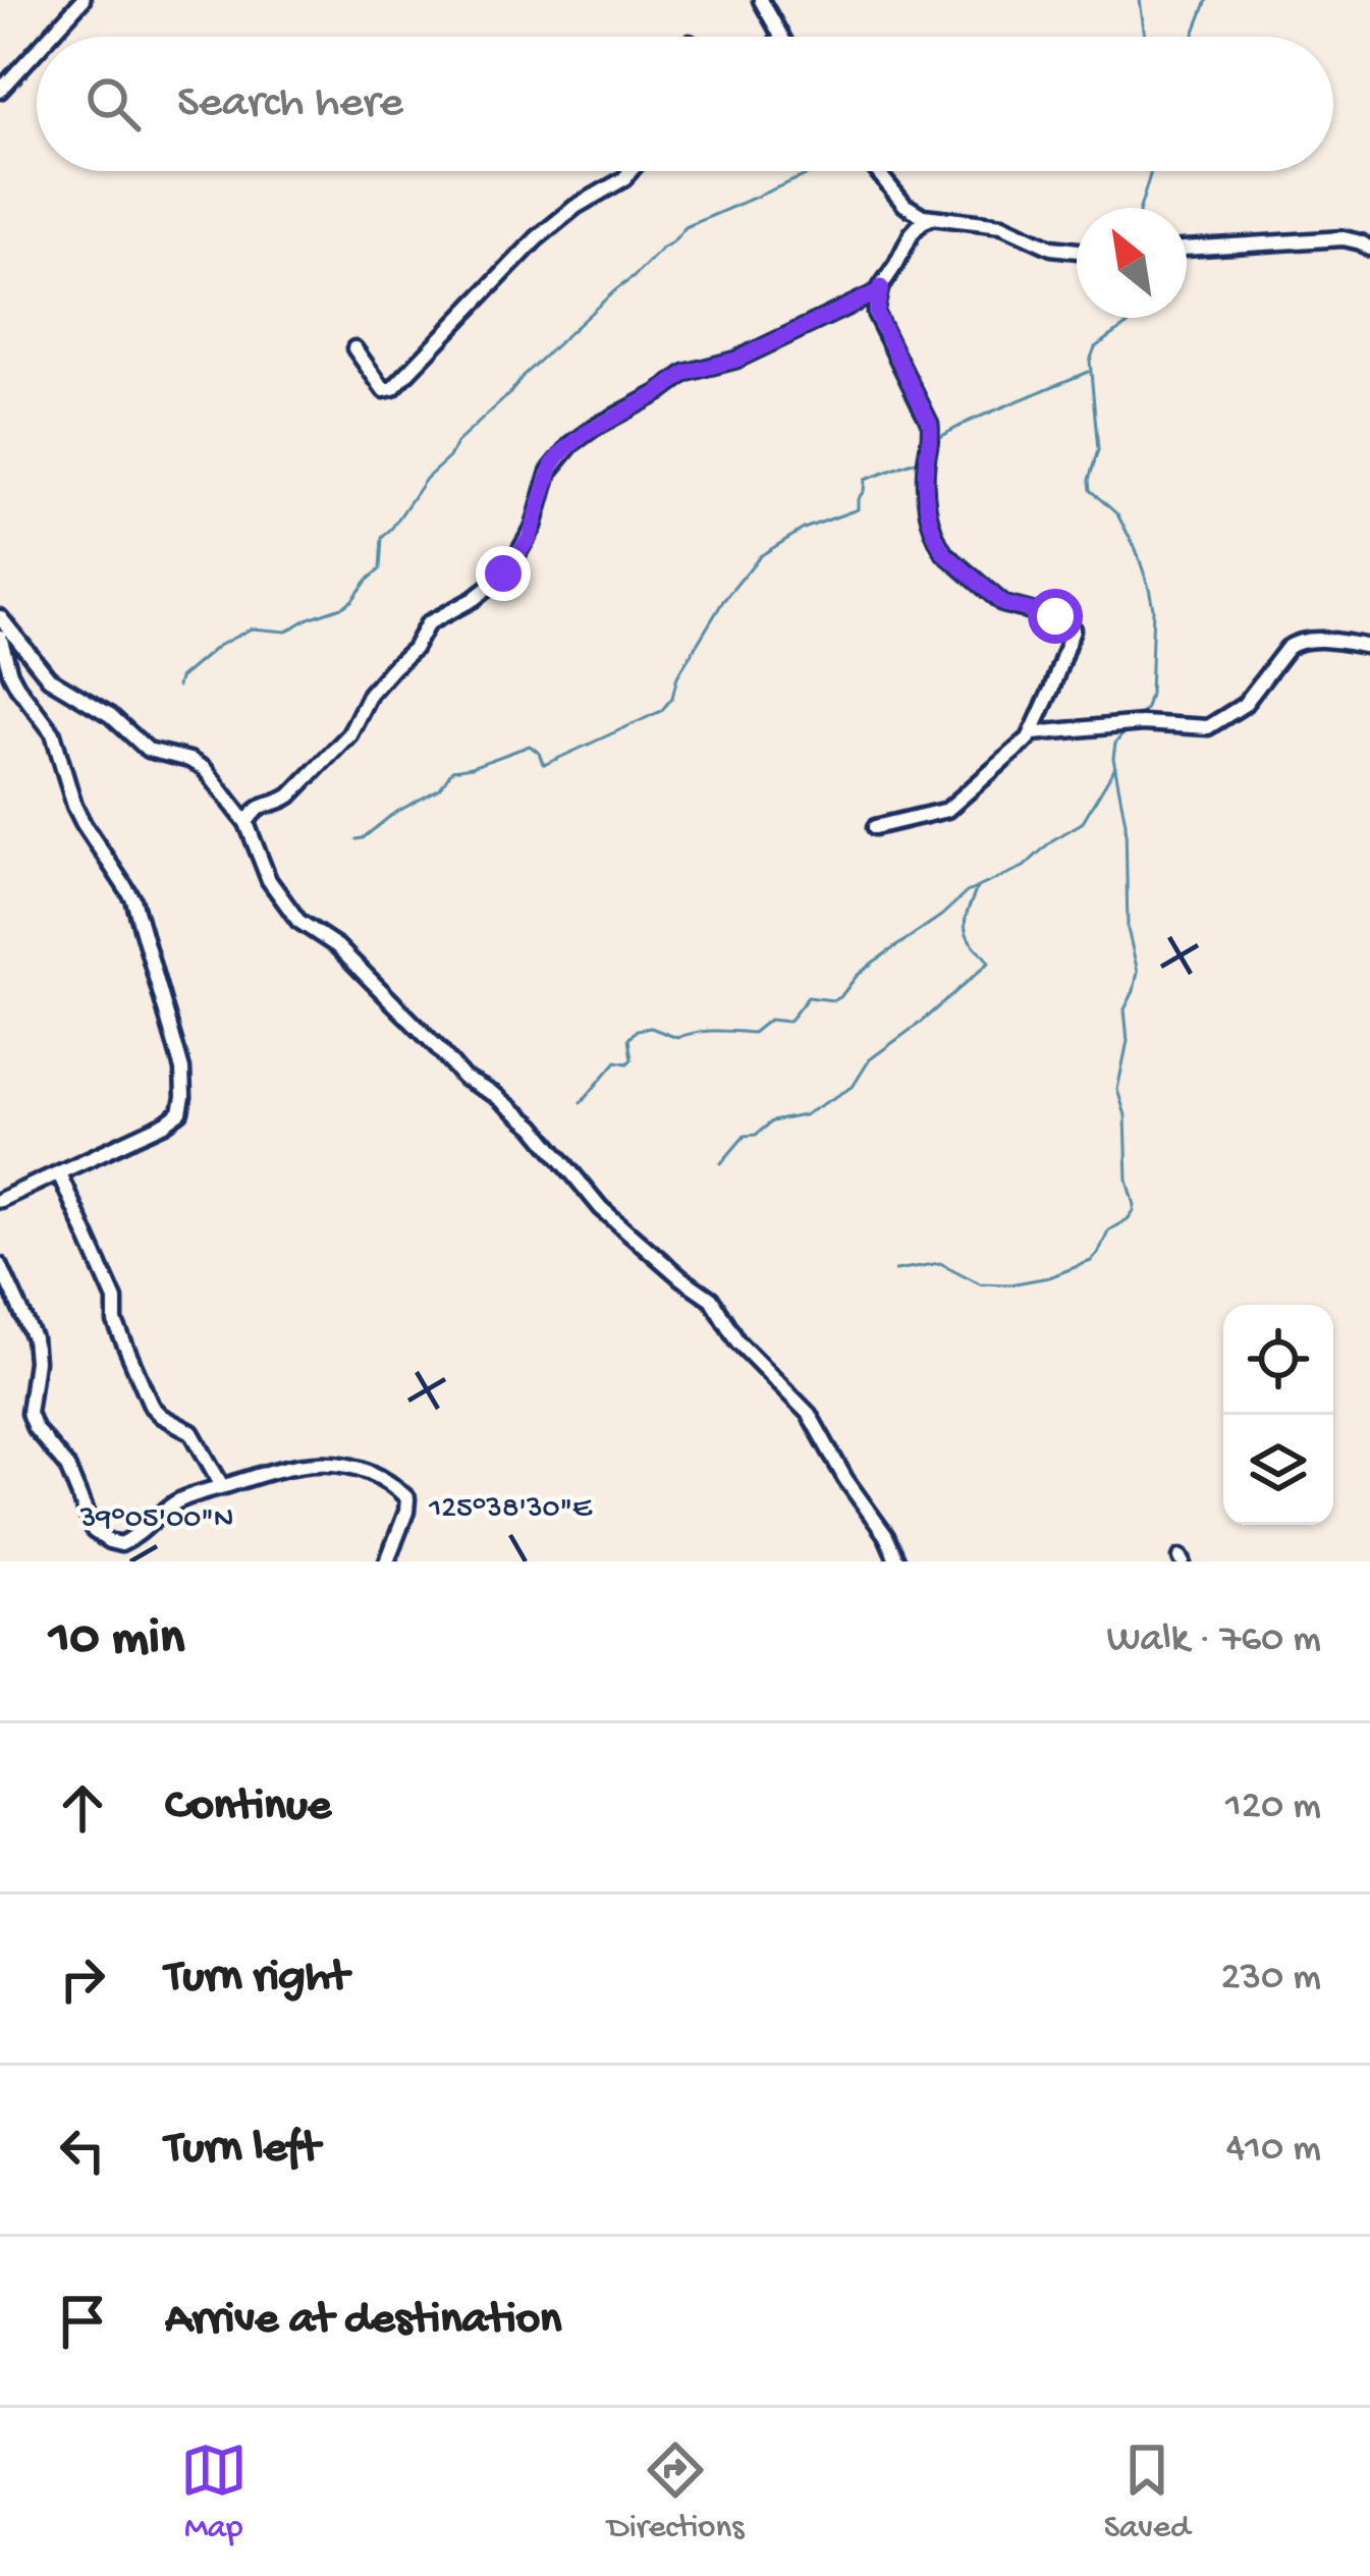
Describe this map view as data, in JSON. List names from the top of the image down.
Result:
{
  "north": "top left",
  "page": {
    "search": "Search here",
    "heading": ["10 min", "Walk · 760 m"],
    "list": [
      ["Continue", "120 m"],
      ["Turn right", "230 m"],
      ["Turn left", "410 m"],
      "Arrive at destination"
    ],
    "nav": ["Map", "Directions", "Saved"]
  },
  "coordinates": ["125°38'30\"E", "39°05'00\"N"]
}
